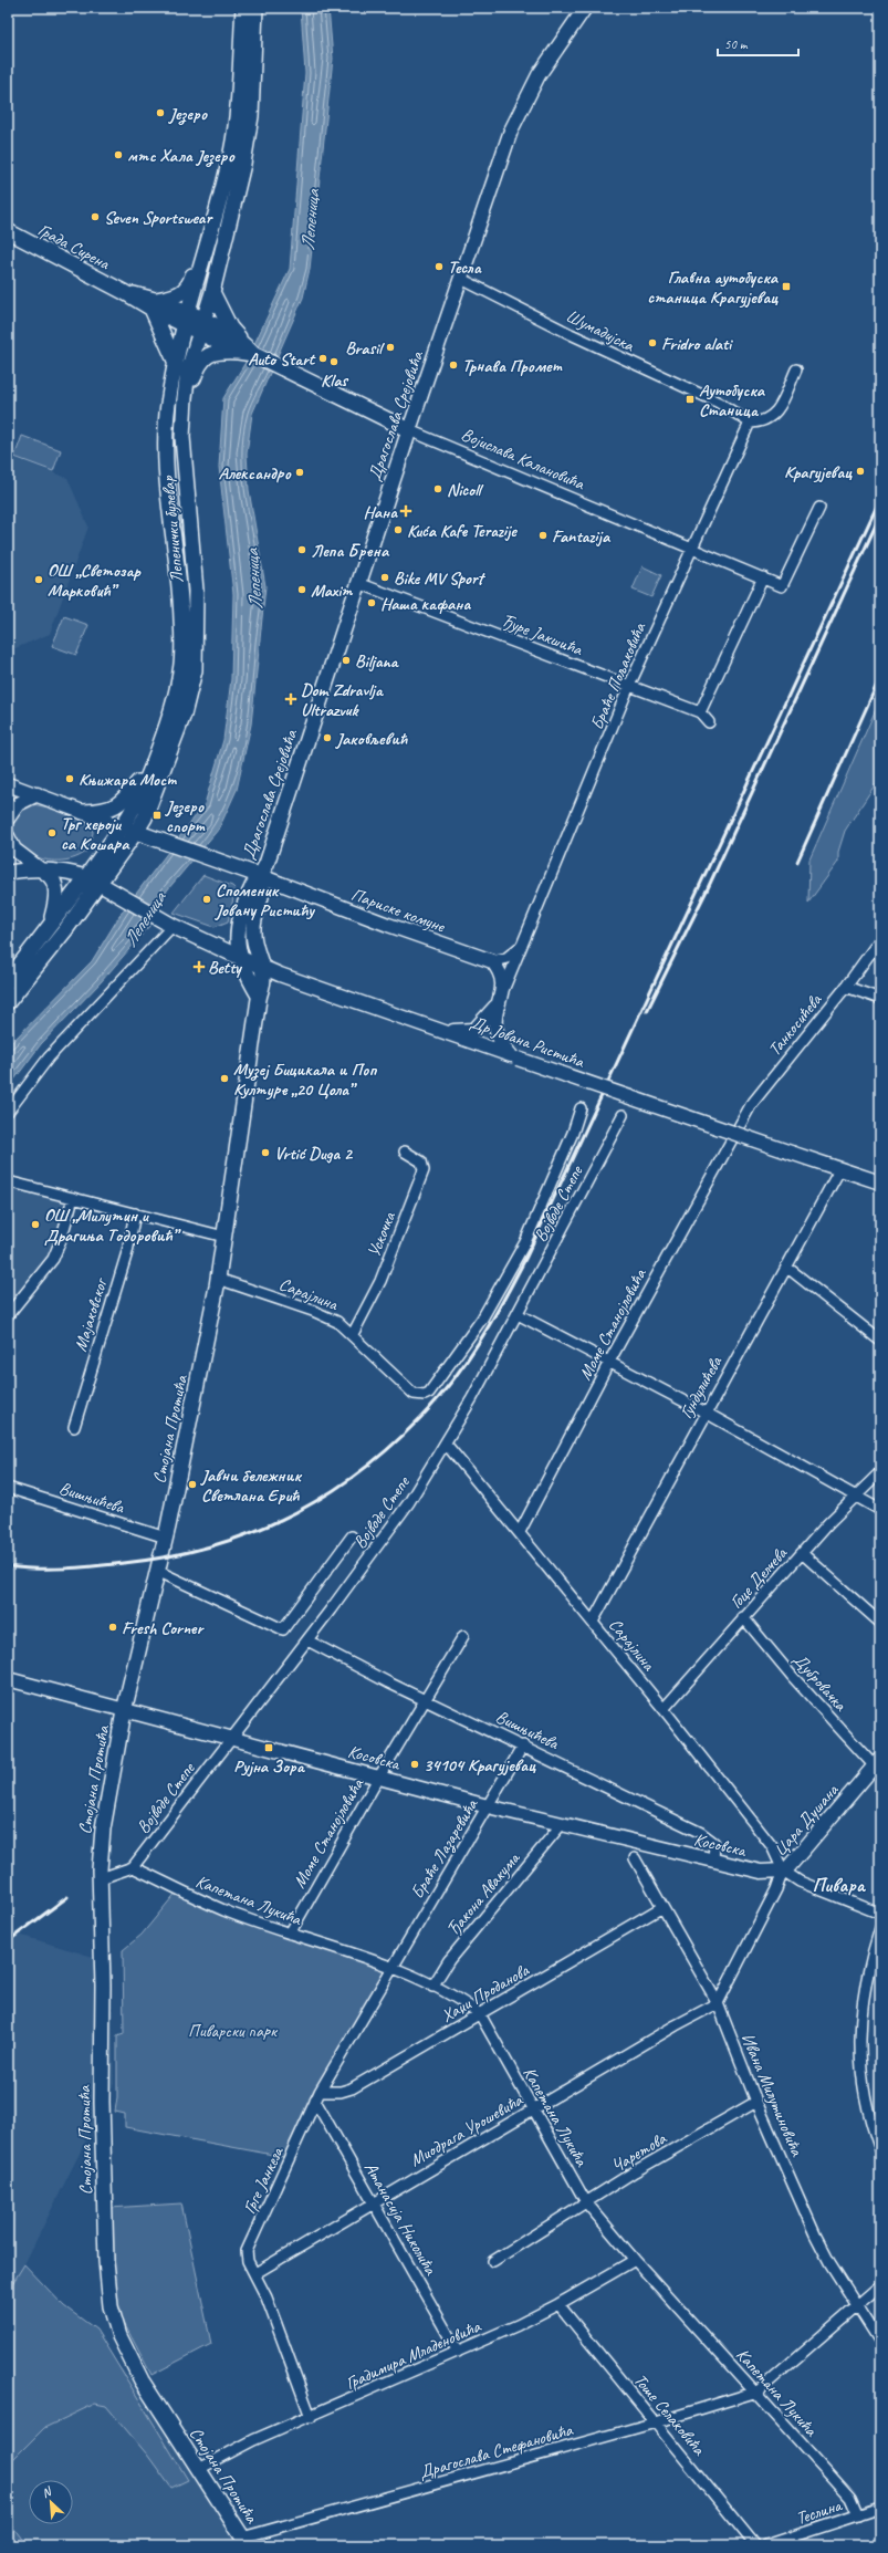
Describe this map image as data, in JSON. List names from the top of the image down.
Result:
{
  "streets": {
    "main road": [
      "Града Сирена",
      "Драгослава Срејовића",
      "Војислава Калановића",
      "Лепенички булевар",
      "Др Јована Ристића",
      "Стојана Протића"
    ],
    "street": [
      "Шумадијска",
      "Ђуре Јакшића",
      "Браће Пољаковића",
      "Париске комуне",
      "Танкосићева",
      "Војводе Степе",
      "Ускочка",
      "Сарајлина",
      "Мајаковског",
      "Моме Станојловића",
      "Гундулићева",
      "Вишњићева",
      "Гоце Делчева",
      "Дубровачка",
      "Косовска",
      "Цара Душана",
      "Браће Лазаревића",
      "Ђакона Авакума",
      "Капетана Лукића",
      "Хаџи Проданова",
      "Ивана Милутиновића",
      "Миодрага Урошевића",
      "Чаретова",
      "Грге Јанкеза",
      "Атанасија Николића",
      "Градимира Младеновића",
      "Тоше Селаковића",
      "Драгослава Стефановића",
      "Теслина"
    ]
  },
  "crossings": [
    ["Града Сирена", "Војислава Калановића"],
    ["Града Сирена", "Лепенички булевар"],
    ["Шумадијска", "Драгослава Срејовића"],
    ["Шумадијска", "Браће Пољаковића"],
    ["Драгослава Срејовића", "Војислава Калановића"],
    ["Драгослава Срејовића", "Ђуре Јакшића"],
    ["Драгослава Срејовића", "Париске комуне"],
    ["Драгослава Срејовића", "Др Јована Ристића"],
    ["Драгослава Срејовића", "Стојана Протића"],
    ["Војислава Калановића", "Лепенички булевар"],
    ["Војислава Калановића", "Браће Пољаковића"],
    ["Лепенички булевар", "Др Јована Ристића"],
    ["Ђуре Јакшића", "Браће Пољаковића"],
    ["Танкосићева", "Моме Станојловића"],
    ["Др Јована Ристића", "Гундулићева"],
    ["Војводе Степе", "Сарајлина"],
    ["Војводе Степе", "Вишњићева"],
    ["Војводе Степе", "Косовска"],
    ["Војводе Степе", "Капетана Лукића"],
    ["Ускочка", "Сарајлина"],
    ["Сарајлина", "Моме Станојловића"],
    ["Сарајлина", "Гундулићева"],
    ["Сарајлина", "Стојана Протића"],
    ["Сарајлина", "Гоце Делчева"],
    ["Сарајлина", "Косовска"],
    ["Сарајлина", "Цара Душана"],
    ["Моме Станојловића", "Вишњићева"],
    ["Моме Станојловића", "Косовска"],
    ["Моме Станојловића", "Капетана Лукића"],
    ["Стојана Протића", "Вишњићева"],
    ["Стојана Протића", "Косовска"],
    ["Стојана Протића", "Градимира Младеновића"],
    ["Стојана Протића", "Драгослава Стефановића"],
    ["Вишњићева", "Косовска"],
    ["Вишњићева", "Браће Лазаревића"],
    ["Гоце Делчева", "Дубровачка"],
    ["Дубровачка", "Цара Душана"],
    ["Косовска", "Цара Душана"],
    ["Косовска", "Браће Лазаревића"],
    ["Косовска", "Ђакона Авакума"],
    ["Цара Душана", "Ивана Милутиновића"],
    ["Цара Душана", "Миодрага Урошевића"],
    ["Браће Лазаревића", "Капетана Лукића"],
    ["Браће Лазаревића", "Грге Јанкеза"],
    ["Ђакона Авакума", "Капетана Лукића"],
    ["Капетана Лукића", "Хаџи Проданова"],
    ["Капетана Лукића", "Миодрага Урошевића"],
    ["Капетана Лукића", "Чаретова"],
    ["Капетана Лукића", "Грге Јанкеза"],
    ["Капетана Лукића", "Градимира Младеновића"],
    ["Капетана Лукића", "Драгослава Стефановића"],
    ["Капетана Лукића", "Теслина"],
    ["Хаџи Проданова", "Ивана Милутиновића"],
    ["Хаџи Проданова", "Грге Јанкеза"],
    ["Хаџи Проданова", "Атанасија Николића"],
    ["Ивана Милутиновића", "Миодрага Урошевића"],
    ["Ивана Милутиновића", "Чаретова"],
    ["Миодрага Урошевића", "Грге Јанкеза"],
    ["Миодрага Урошевића", "Атанасија Николића"],
    ["Грге Јанкеза", "Атанасија Николића"],
    ["Грге Јанкеза", "Градимира Младеновића"],
    ["Атанасија Николића", "Градимира Младеновића"],
    ["Градимира Младеновића", "Тоше Селаковића"],
    ["Тоше Селаковића", "Драгослава Стефановића"]
  ],
  "districts": ["Пивара"],
  "water": ["Лепеница"],
  "parks": ["Пиварски парк"],
  "places": {
    "other": [
      "Језеро",
      "мтс Хала Језеро",
      "Seven Sportswear",
      "Тесла",
      "Fridro alati",
      "Brasil",
      "Auto Start",
      "Klas",
      "Трнава Промет",
      "Крагујевац",
      "Александро",
      "Nicoll",
      "Kuća Kafe Terazije",
      "Fantazija",
      "Лепа Брена",
      "Bike MV Sport",
      "ОШ „Светозар Марковић”",
      "Maxim",
      "Наша кафана",
      "Biljana",
      "Јаковљевић",
      "Књижара Мост",
      "Трг хероји са Кошара",
      "Споменик Јовану Ристићу",
      "Музеј Бицикала и Поп Културе „20 Цола”",
      "Vrtić Duga 2",
      "ОШ „Милутин и Драгиња Тодоровић”",
      "Јавни бележник Светлана Ерић",
      "Fresh Corner",
      "34104 Крагујевац"
    ],
    "transit": [
      "Главна аутобуска станица Крагујевац",
      "Аутобуска Станица",
      "Језеро спорт",
      "Рујна Зора"
    ],
    "health": ["Нана", "Dom Zdravlja Ultrazvuk", "Betty"]
  },
  "scale_bar": "50 m",
  "north": "top left"
}
